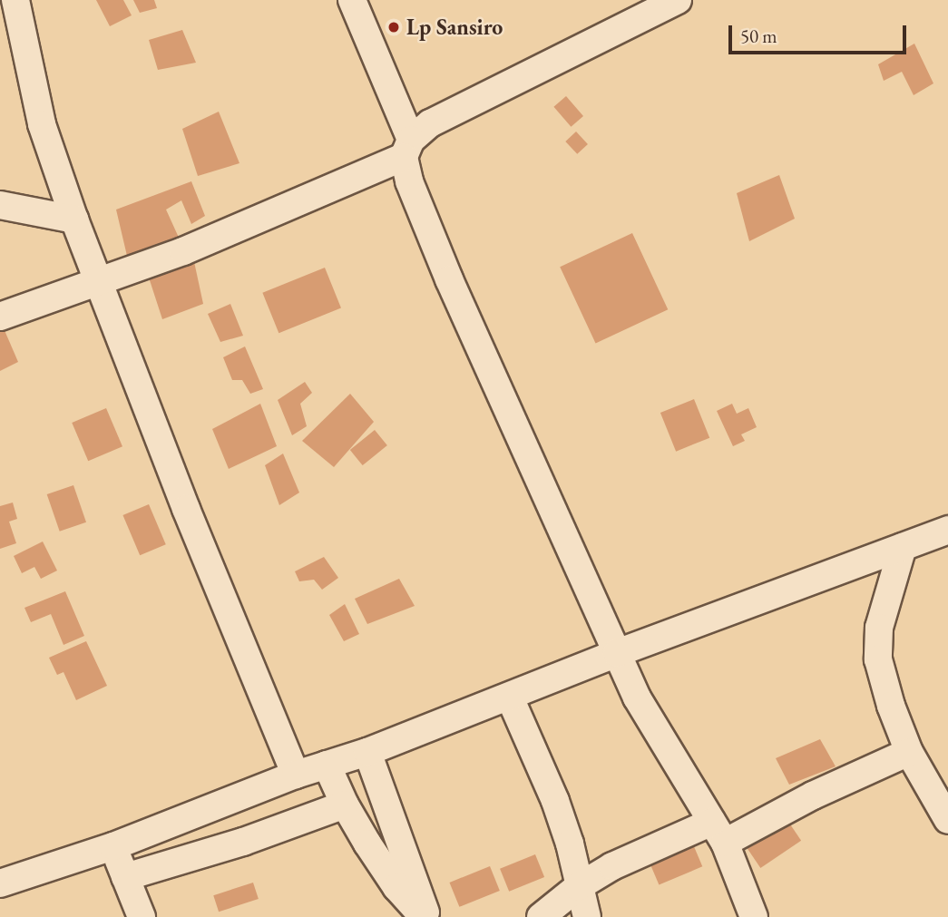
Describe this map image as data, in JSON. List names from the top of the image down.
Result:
{
  "places": ["Lp Sansiro"],
  "scale_bar": "50 m"
}
